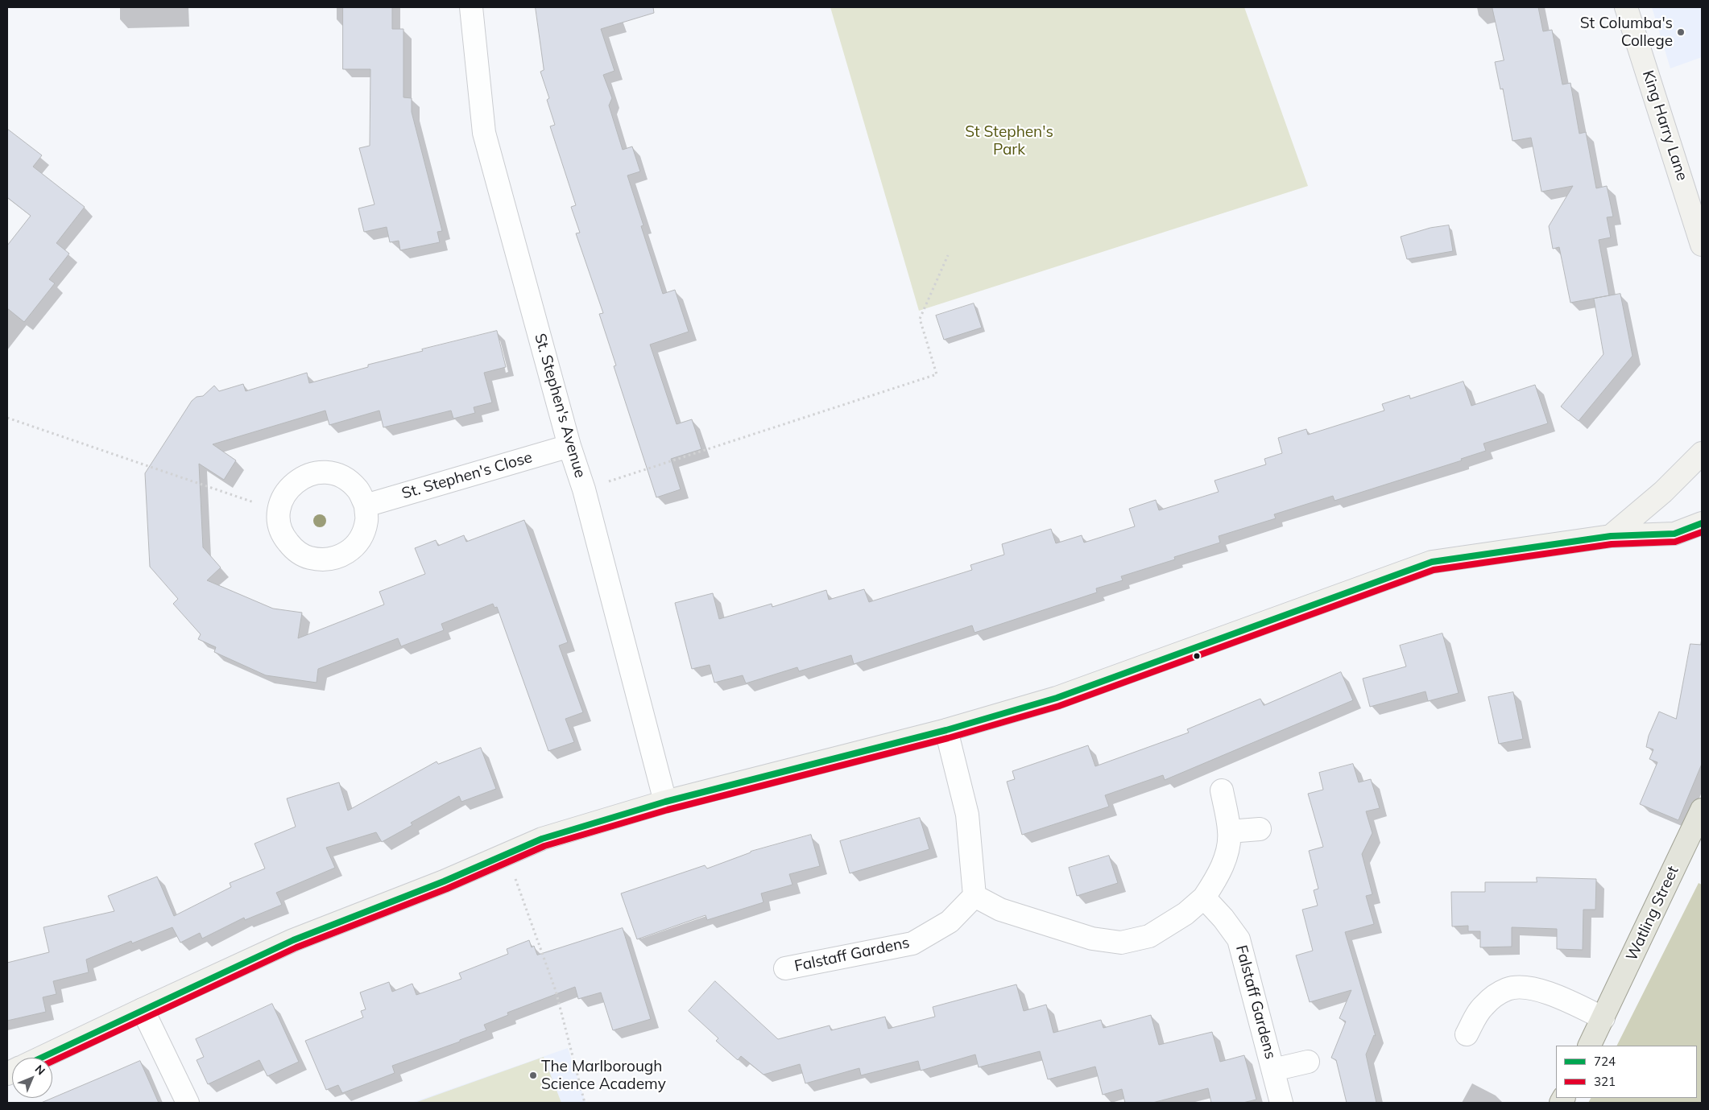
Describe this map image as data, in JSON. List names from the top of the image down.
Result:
{
  "streets": {
    "main road": ["King Harry Lane", "Watling Street"],
    "street": ["St. Stephen's Avenue", "St. Stephen's Close", "Falstaff Gardens"]
  },
  "crossings": [
    ["St. Stephen's Avenue", "St. Stephen's Close"]
  ],
  "parks": ["St Stephen's Park"],
  "places": ["St Columba's College", "The Marlborough Science Academy"],
  "lines": ["transit line 724", "transit line 321"],
  "legend": ["724", "321"],
  "north": "top right"
}
